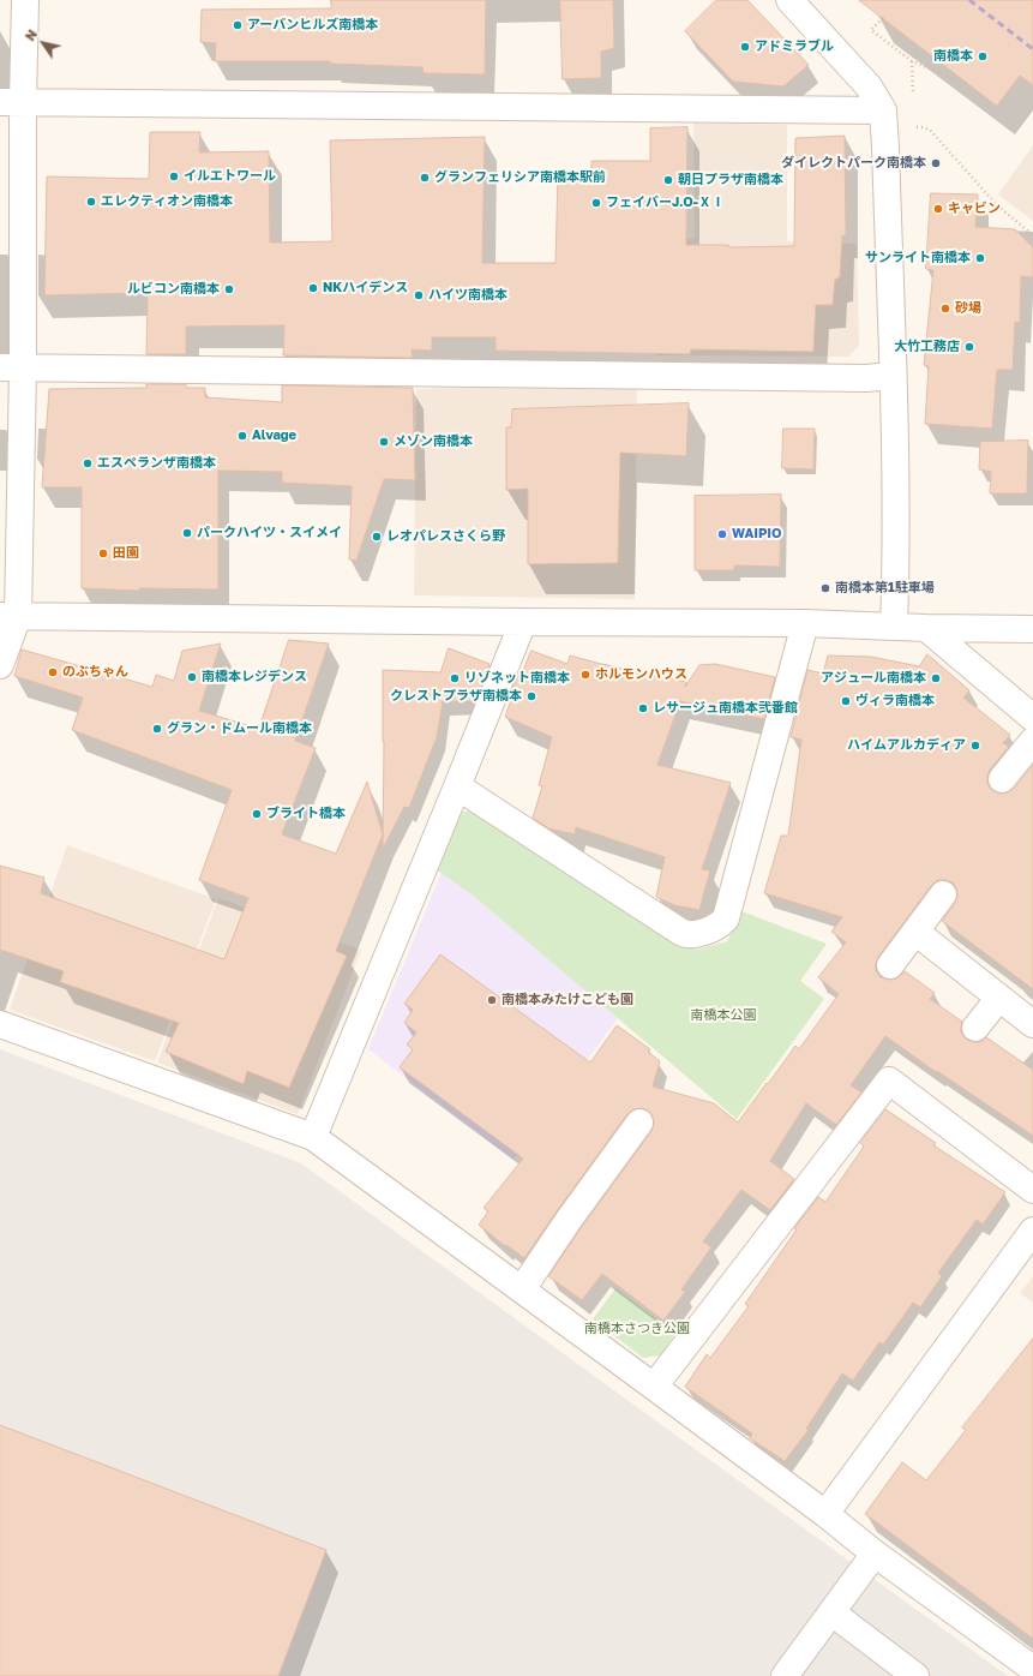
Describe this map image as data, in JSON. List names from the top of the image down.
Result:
{
  "parks": ["南橋本公園", "南橋本さつき公園"],
  "places": [
    "アーバンヒルズ南橋本",
    "アドミラブル",
    "南橋本",
    "ダイレクトパーク南橋本",
    "イルエトワール",
    "グランフェリシア南橋本駅前",
    "朝日プラザ南橋本",
    "エレクティオン南橋本",
    "フェイバーJ.O-ⅩⅠ",
    "キャビン",
    "サンライト南橋本",
    "NKハイデンス",
    "ルビコン南橋本",
    "ハイツ南橋本",
    "砂場",
    "大竹工務店",
    "Alvage",
    "メゾン南橋本",
    "エスペランザ南橋本",
    "パークハイツ・スイメイ",
    "WAIPIO",
    "レオパレスさくら野",
    "田園",
    "南橋本第1駐車場",
    "のぶちゃん",
    "ホルモンハウス",
    "南橋本レジデンス",
    "リゾネット南橋本",
    "アジュール南橋本",
    "クレストプラザ南橋本",
    "ヴィラ南橋本",
    "レサージュ南橋本弐番館",
    "グラン・ドムール南橋本",
    "ハイムアルカディア",
    "ブライト橋本",
    "南橋本みたけこども園"
  ],
  "north": "top left"
}
